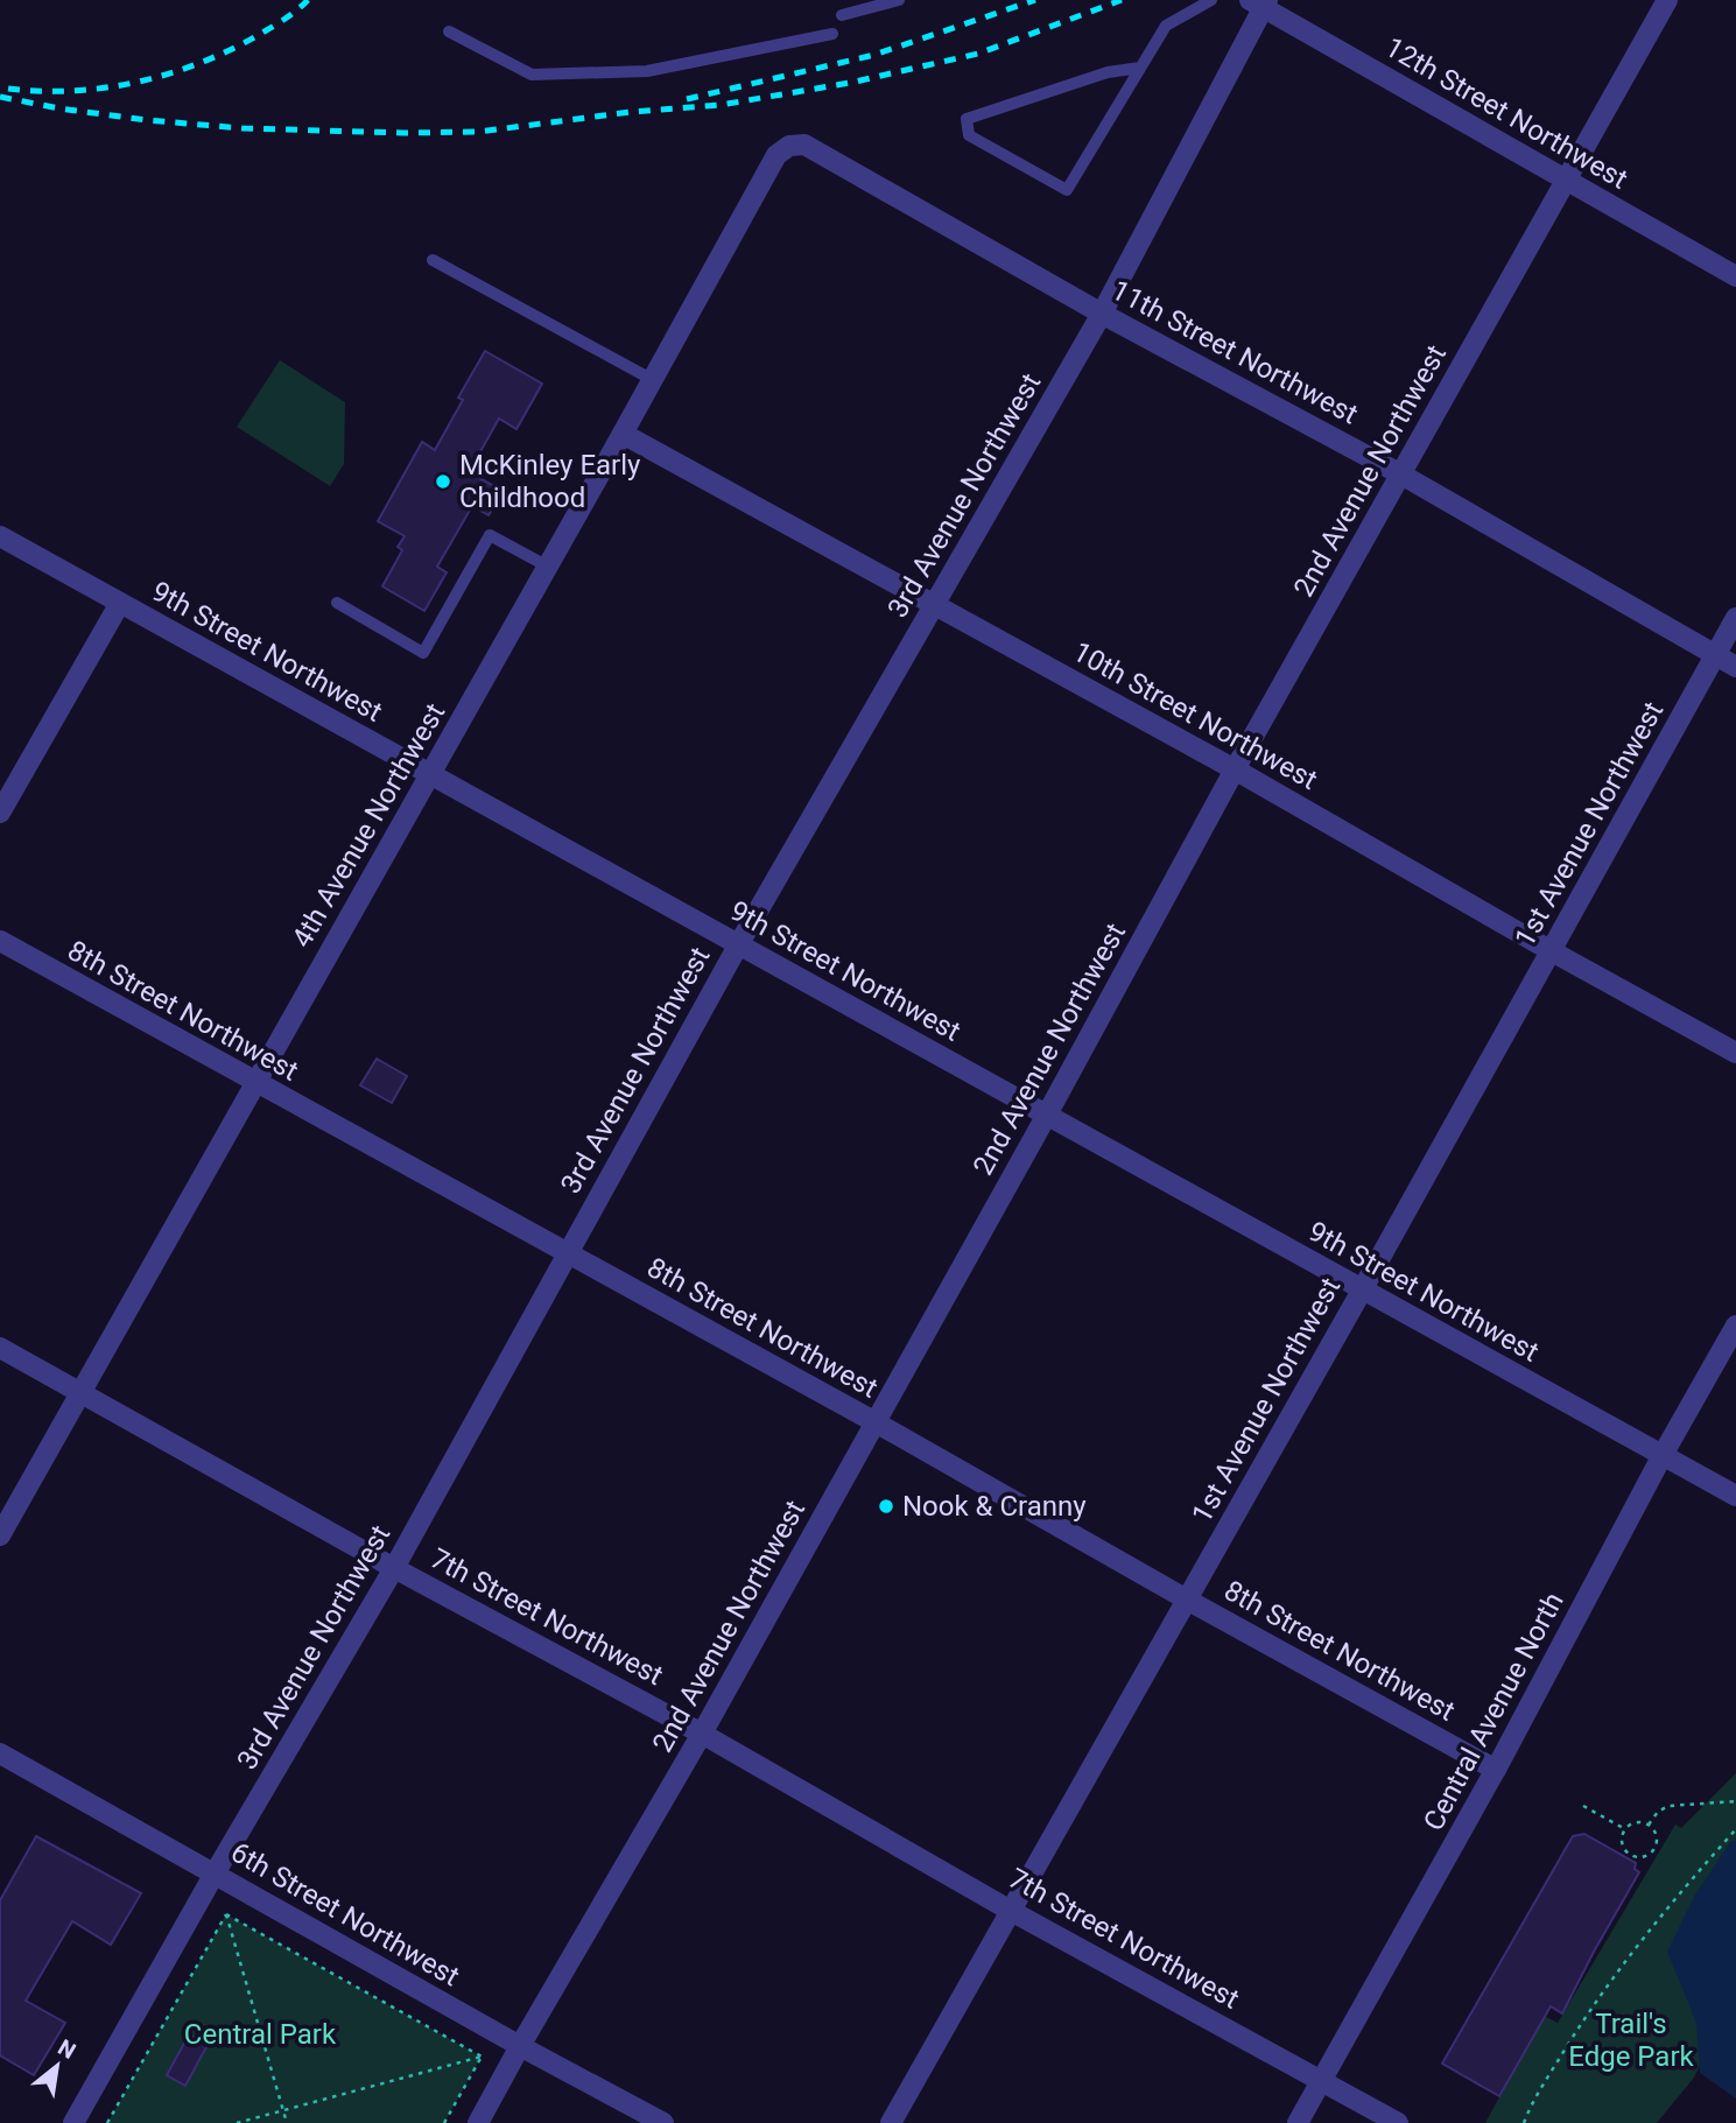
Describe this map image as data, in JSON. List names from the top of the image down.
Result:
{
  "streets": {
    "street": [
      "12th Street Northwest",
      "11th Street Northwest",
      "2nd Avenue Northwest",
      "3rd Avenue Northwest",
      "9th Street Northwest",
      "10th Street Northwest",
      "1st Avenue Northwest",
      "4th Avenue Northwest",
      "8th Street Northwest",
      "7th Street Northwest",
      "Central Avenue North",
      "6th Street Northwest"
    ]
  },
  "crossings": [
    ["12th Street Northwest", "2nd Avenue Northwest"],
    ["12th Street Northwest", "3rd Avenue Northwest"],
    ["11th Street Northwest", "2nd Avenue Northwest"],
    ["11th Street Northwest", "3rd Avenue Northwest"],
    ["11th Street Northwest", "1st Avenue Northwest"],
    ["11th Street Northwest", "4th Avenue Northwest"],
    ["2nd Avenue Northwest", "9th Street Northwest"],
    ["2nd Avenue Northwest", "10th Street Northwest"],
    ["2nd Avenue Northwest", "8th Street Northwest"],
    ["2nd Avenue Northwest", "7th Street Northwest"],
    ["2nd Avenue Northwest", "6th Street Northwest"],
    ["3rd Avenue Northwest", "9th Street Northwest"],
    ["3rd Avenue Northwest", "10th Street Northwest"],
    ["3rd Avenue Northwest", "8th Street Northwest"],
    ["3rd Avenue Northwest", "7th Street Northwest"],
    ["3rd Avenue Northwest", "6th Street Northwest"],
    ["9th Street Northwest", "1st Avenue Northwest"],
    ["9th Street Northwest", "4th Avenue Northwest"],
    ["9th Street Northwest", "Central Avenue North"],
    ["10th Street Northwest", "1st Avenue Northwest"],
    ["10th Street Northwest", "4th Avenue Northwest"],
    ["1st Avenue Northwest", "8th Street Northwest"],
    ["1st Avenue Northwest", "7th Street Northwest"],
    ["4th Avenue Northwest", "8th Street Northwest"],
    ["4th Avenue Northwest", "7th Street Northwest"],
    ["8th Street Northwest", "Central Avenue North"],
    ["7th Street Northwest", "Central Avenue North"]
  ],
  "parks": ["Trail's Edge Park", "Central Park"],
  "places": ["McKinley Early Childhood", "Nook & Cranny"],
  "north": "top right"
}
